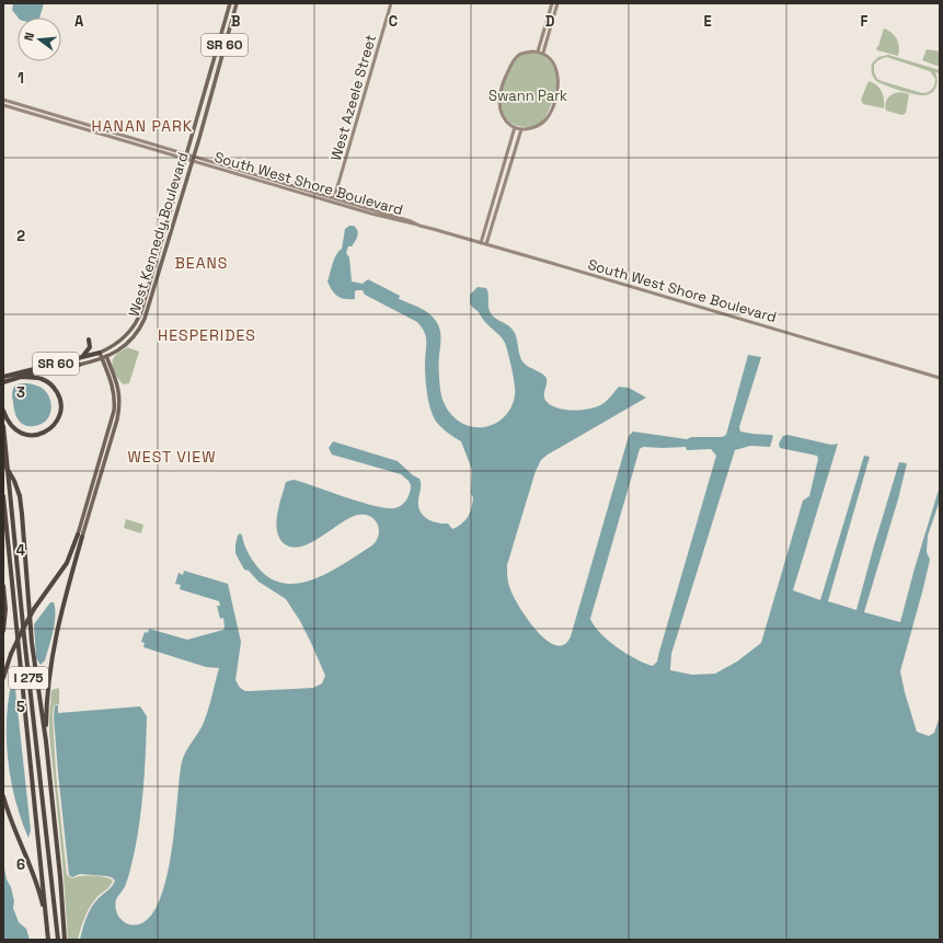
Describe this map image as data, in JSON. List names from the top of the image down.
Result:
{
  "streets": {
    "highway": ["SR 60", "I 275"],
    "main road": ["West Kennedy Boulevard"],
    "street": ["West Azeele Street", "South West Shore Boulevard"]
  },
  "crossings": [
    ["SR 60", "West Kennedy Boulevard"],
    ["West Azeele Street", "South West Shore Boulevard"],
    ["South West Shore Boulevard", "West Kennedy Boulevard"]
  ],
  "districts": [
    "HANAN PARK",
    "BEANS",
    "HESPERIDES",
    "WEST VIEW"
  ],
  "parks": ["Swann Park"],
  "north": "left",
  "grid": {
    "columns": [
      "A",
      "B",
      "C",
      "D",
      "E",
      "F"
    ],
    "rows": [
      "1",
      "2",
      "3",
      "4",
      "5",
      "6"
    ]
  }
}
